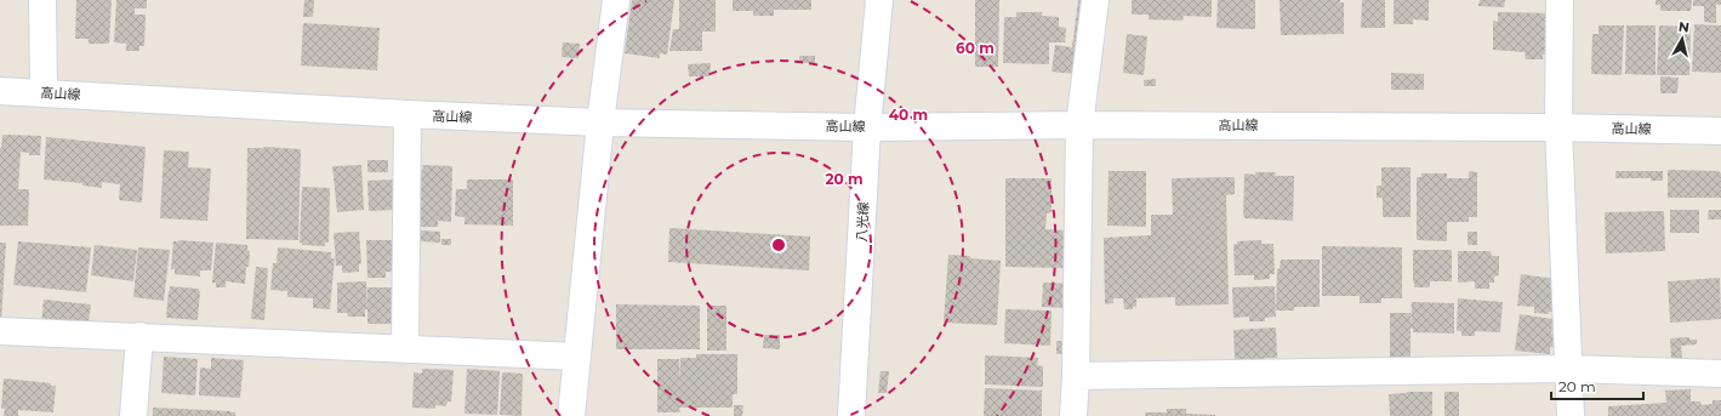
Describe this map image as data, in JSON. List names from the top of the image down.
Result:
{
  "streets": {
    "street": ["高山線", "八光線"]
  },
  "crossings": [
    ["高山線", "八光線"]
  ],
  "scale_bar": "20 m",
  "north": "top",
  "rings": ["60 m", "40 m", "20 m"]
}
